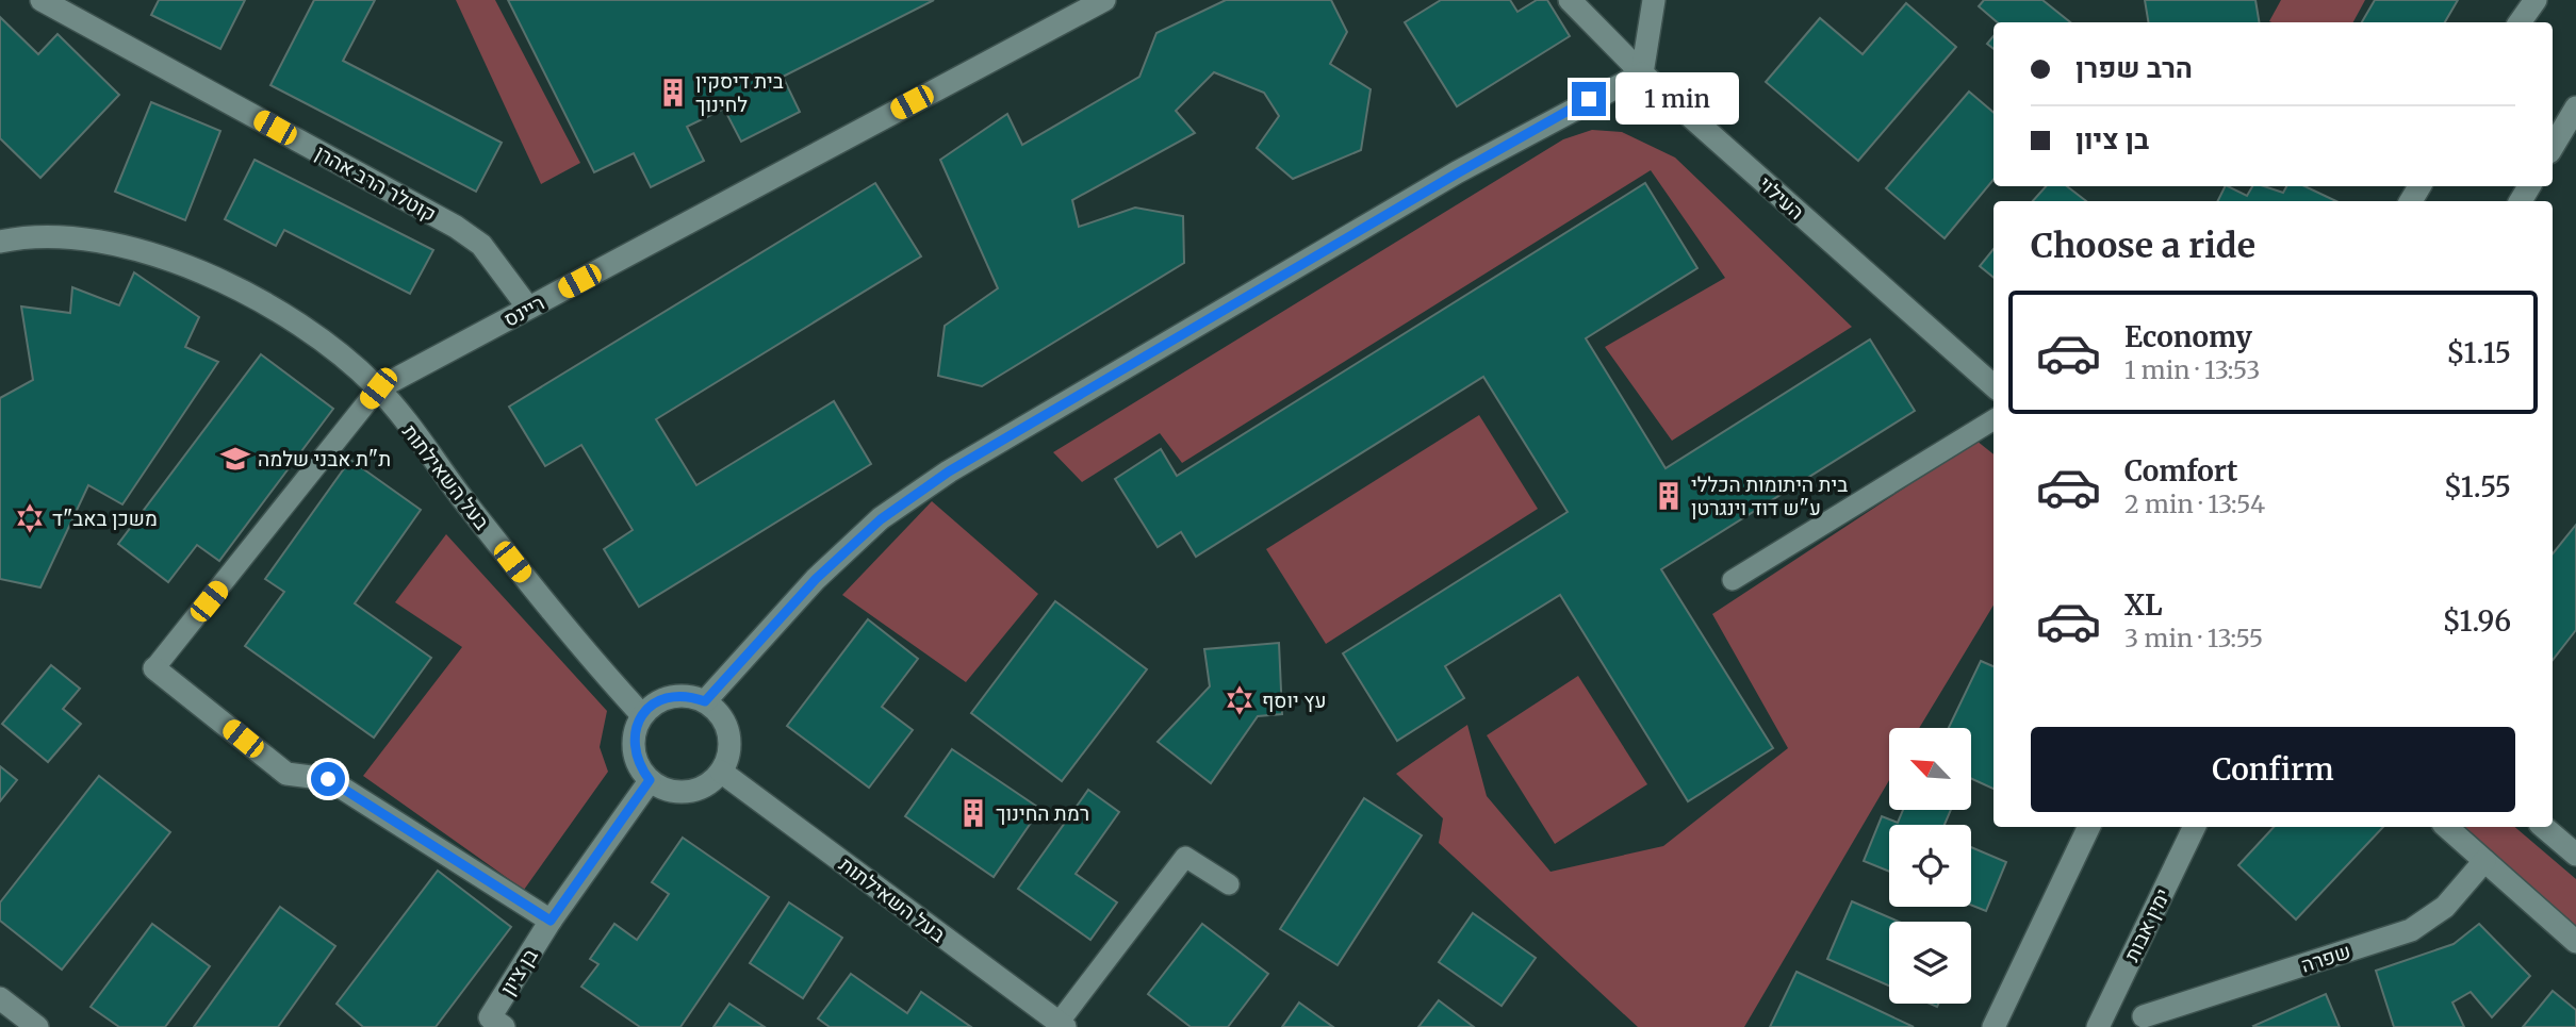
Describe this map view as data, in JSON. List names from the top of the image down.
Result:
{
  "streets": {
    "street": [
      "קוטלר הרב אהרן",
      "העילוי",
      "ריינס",
      "בעל השאילתות",
      "ימין אבות",
      "שפרה",
      "בן ציון"
    ]
  },
  "crossings": [
    ["קוטלר הרב אהרן", "ריינס"],
    ["ריינס", "בעל השאילתות"],
    ["בעל השאילתות", "בן ציון"]
  ],
  "places": {
    "building": ["בית דיסקין לחינוך", "בית היתומות הכללי ע\"ש דוד וינגרטן", "רמת החינוך"],
    "school or university": ["ת\"ת אבני שלמה"],
    "synagogue": ["משכן באב\"ד", "עץ יוסף"]
  },
  "north": "top left",
  "page": {
    "banner": ["הרב שפרן", "בן ציון"],
    "bubble": "1 min",
    "heading": "Choose a ride",
    "list": [
      {
        "name": "Economy",
        "note": "1 min · 13:53",
        "value": "$1.15"
      },
      {
        "name": "Comfort",
        "note": "2 min · 13:54",
        "value": "$1.55"
      },
      {
        "name": "XL",
        "note": "3 min · 13:55",
        "value": "$1.96"
      }
    ],
    "buttons": "Confirm"
  }
}
